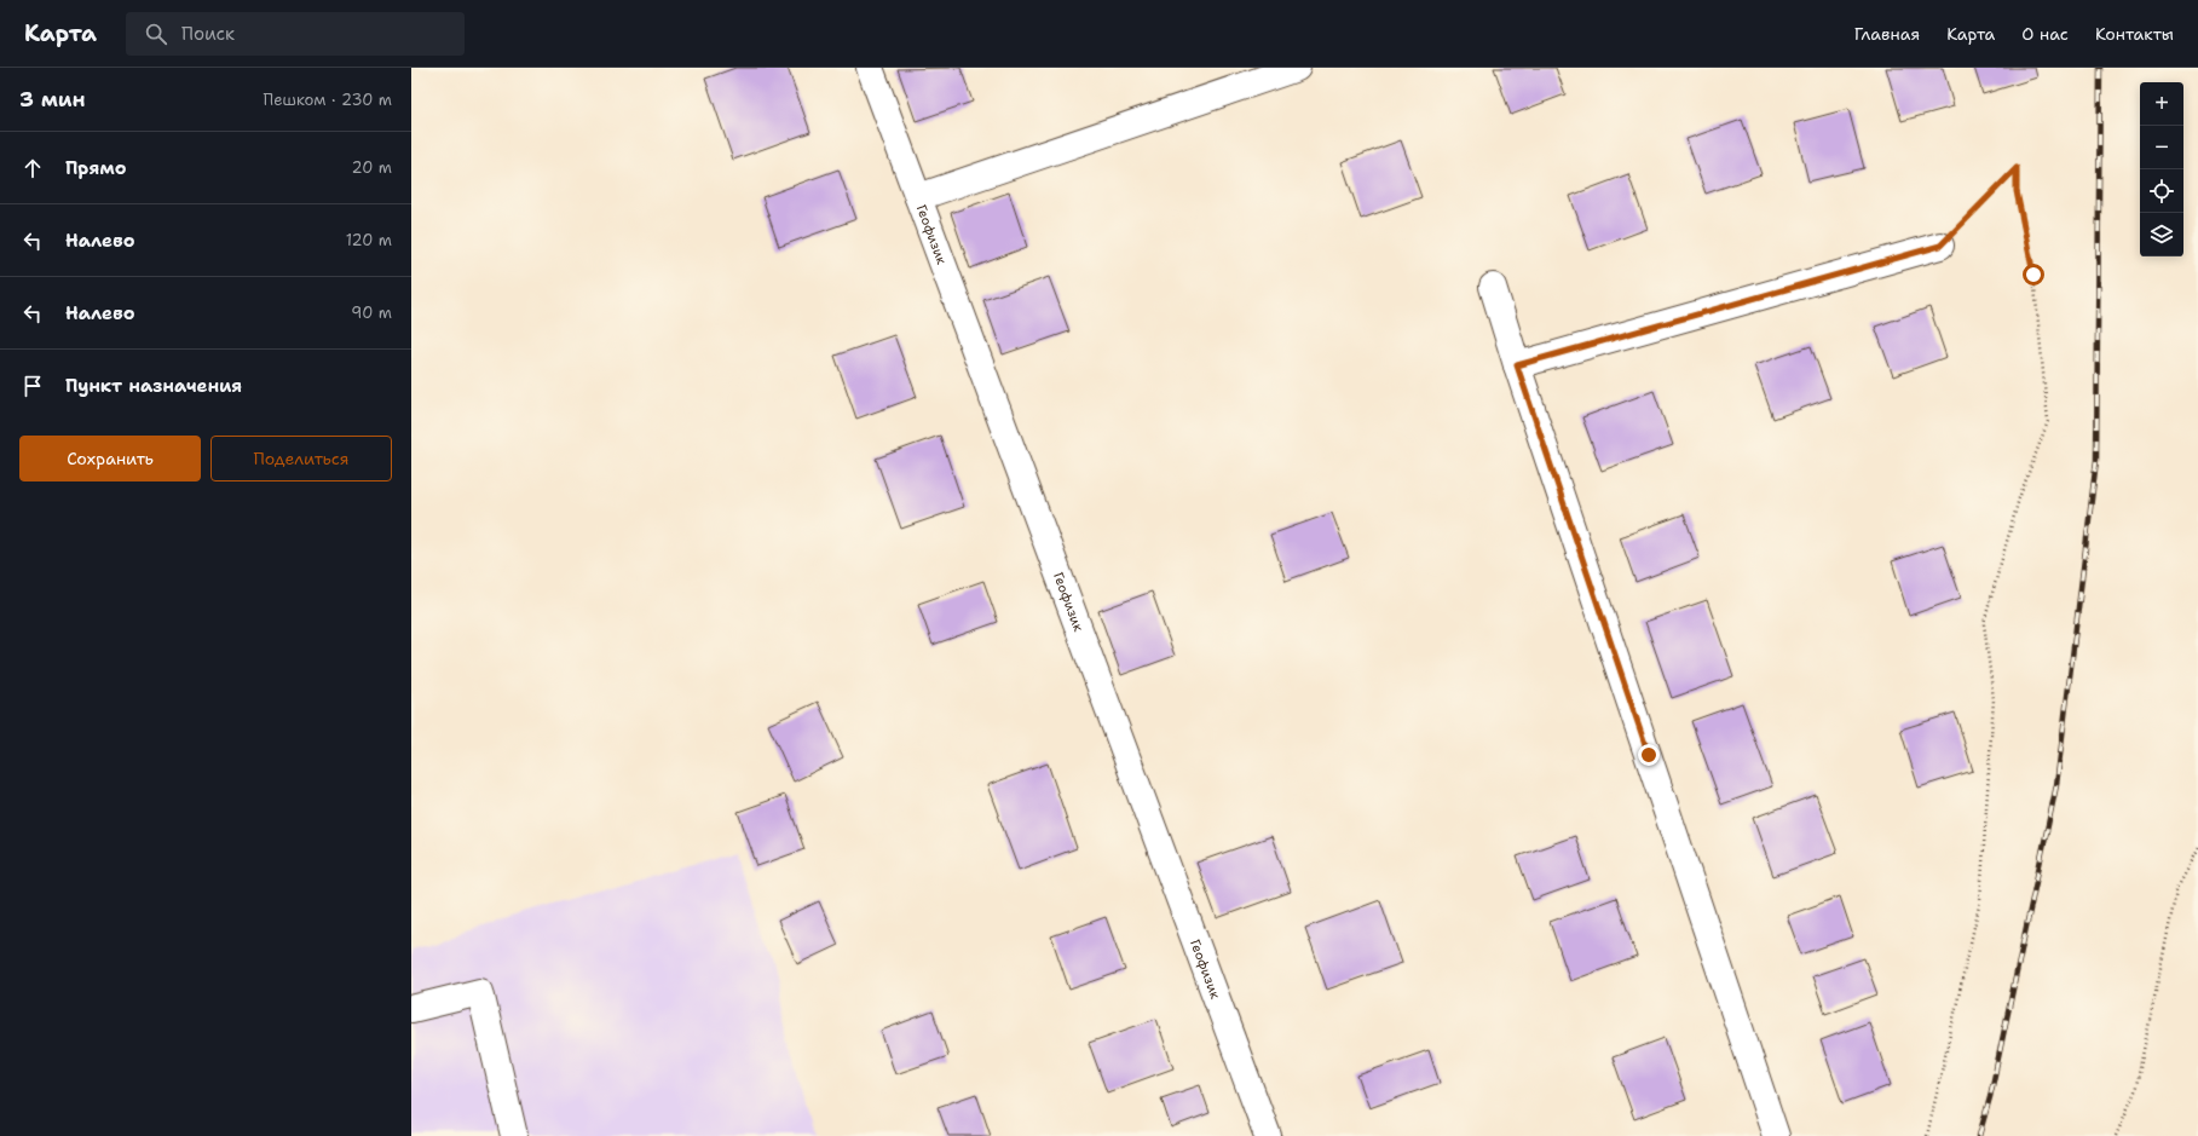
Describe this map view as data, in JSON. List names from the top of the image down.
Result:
{
  "streets": {
    "street": ["Геофизик"]
  },
  "page": {
    "header": "Карта",
    "search": "Поиск",
    "nav": [
      "Главная",
      "Карта",
      "О нас",
      "Контакты"
    ],
    "heading": ["3 мин", "Пешком · 230 m"],
    "map_buttons": ["+", "−"],
    "list": [
      ["Прямо", "20 m"],
      ["Налево", "120 m"],
      ["Налево", "90 m"],
      "Пункт назначения"
    ],
    "buttons": ["Сохранить", "Поделиться"]
  }
}
